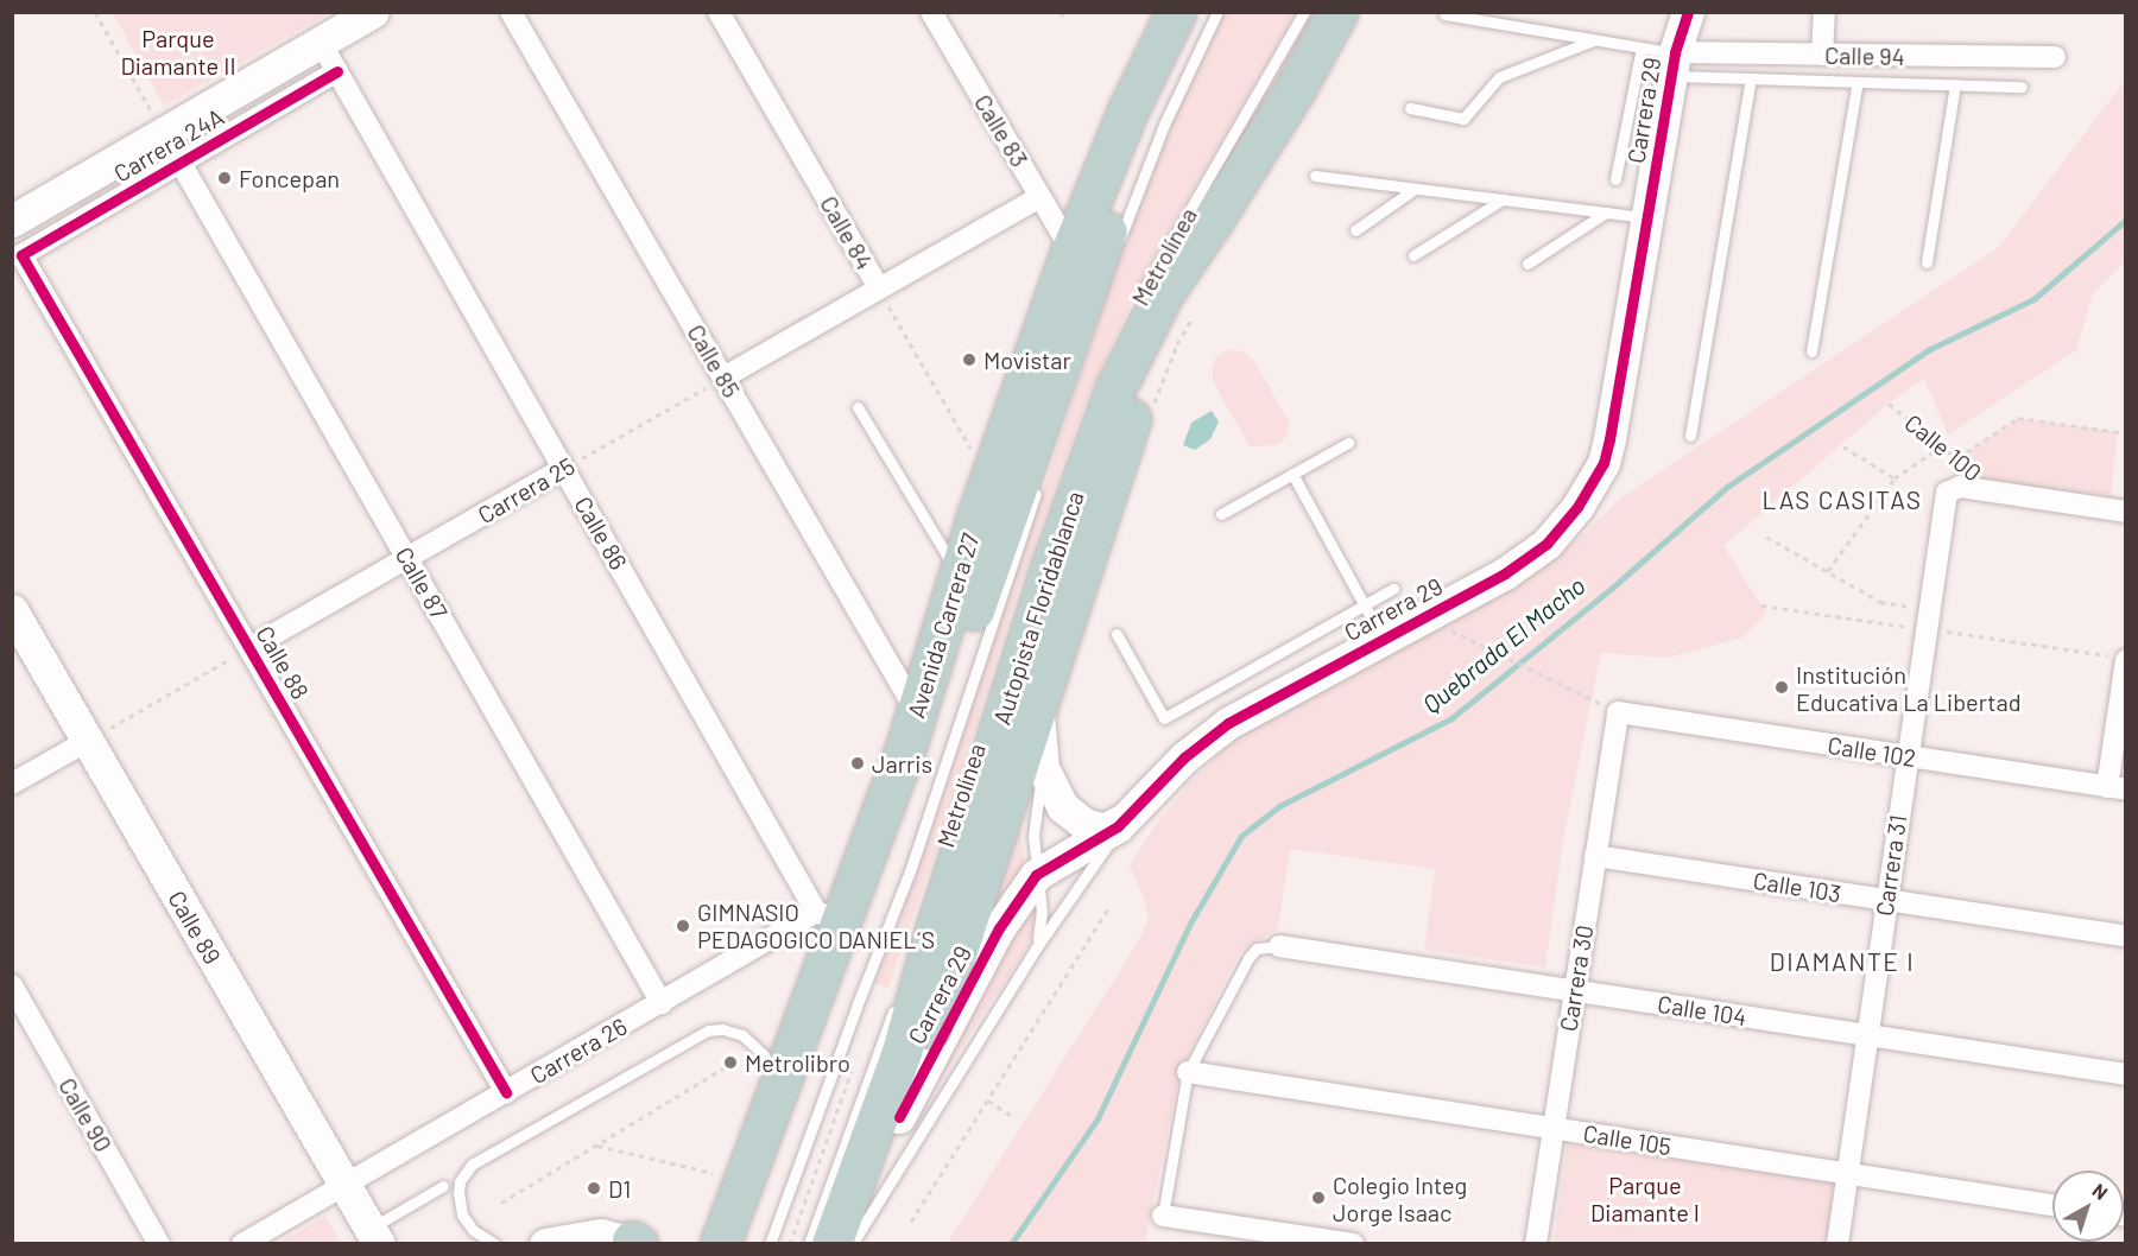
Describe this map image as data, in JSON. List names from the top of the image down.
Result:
{
  "streets": {
    "highway": ["Autopista Floridablanca", "Avenida Carrera 27"],
    "street": [
      "Calle 94",
      "Carrera 29",
      "Calle 83",
      "Carrera 24A",
      "Calle 84",
      "Calle 85",
      "Calle 100",
      "Carrera 25",
      "Calle 86",
      "Calle 87",
      "Calle 88",
      "Calle 102",
      "Carrera 31",
      "Calle 103",
      "Calle 89",
      "Carrera 30",
      "Calle 104",
      "Carrera 26",
      "Calle 90",
      "Calle 105"
    ],
    "lane": ["Metrolínea"]
  },
  "crossings": [
    ["Calle 94", "Carrera 29"],
    ["Calle 83", "Avenida Carrera 27"],
    ["Carrera 24A", "Calle 86"],
    ["Carrera 24A", "Calle 87"],
    ["Carrera 24A", "Calle 88"],
    ["Calle 85", "Carrera 25"],
    ["Calle 85", "Avenida Carrera 27"],
    ["Calle 100", "Carrera 31"],
    ["Carrera 25", "Calle 86"],
    ["Carrera 25", "Calle 87"],
    ["Carrera 25", "Calle 88"],
    ["Calle 86", "Avenida Carrera 27"],
    ["Calle 86", "Carrera 26"],
    ["Calle 87", "Carrera 26"],
    ["Avenida Carrera 27", "Carrera 26"],
    ["Calle 88", "Carrera 26"],
    ["Calle 102", "Carrera 31"],
    ["Calle 102", "Carrera 30"],
    ["Carrera 31", "Calle 103"],
    ["Carrera 31", "Calle 104"],
    ["Carrera 31", "Calle 105"],
    ["Calle 103", "Carrera 30"],
    ["Calle 89", "Carrera 26"],
    ["Carrera 30", "Calle 104"],
    ["Carrera 30", "Calle 105"]
  ],
  "districts": ["LAS CASITAS", "DIAMANTE I"],
  "water": ["Quebrada El Macho"],
  "parks": ["Parque Diamante II", "Parque Diamante I"],
  "places": [
    "Foncepan",
    "Movistar",
    "Institución Educativa La Libertad",
    "Jarris",
    "GIMNASIO PEDAGOGICO DANIEL´S",
    "Metrolibro",
    "D1",
    "Colegio Integ Jorge Isaac"
  ],
  "north": "top right"
}
